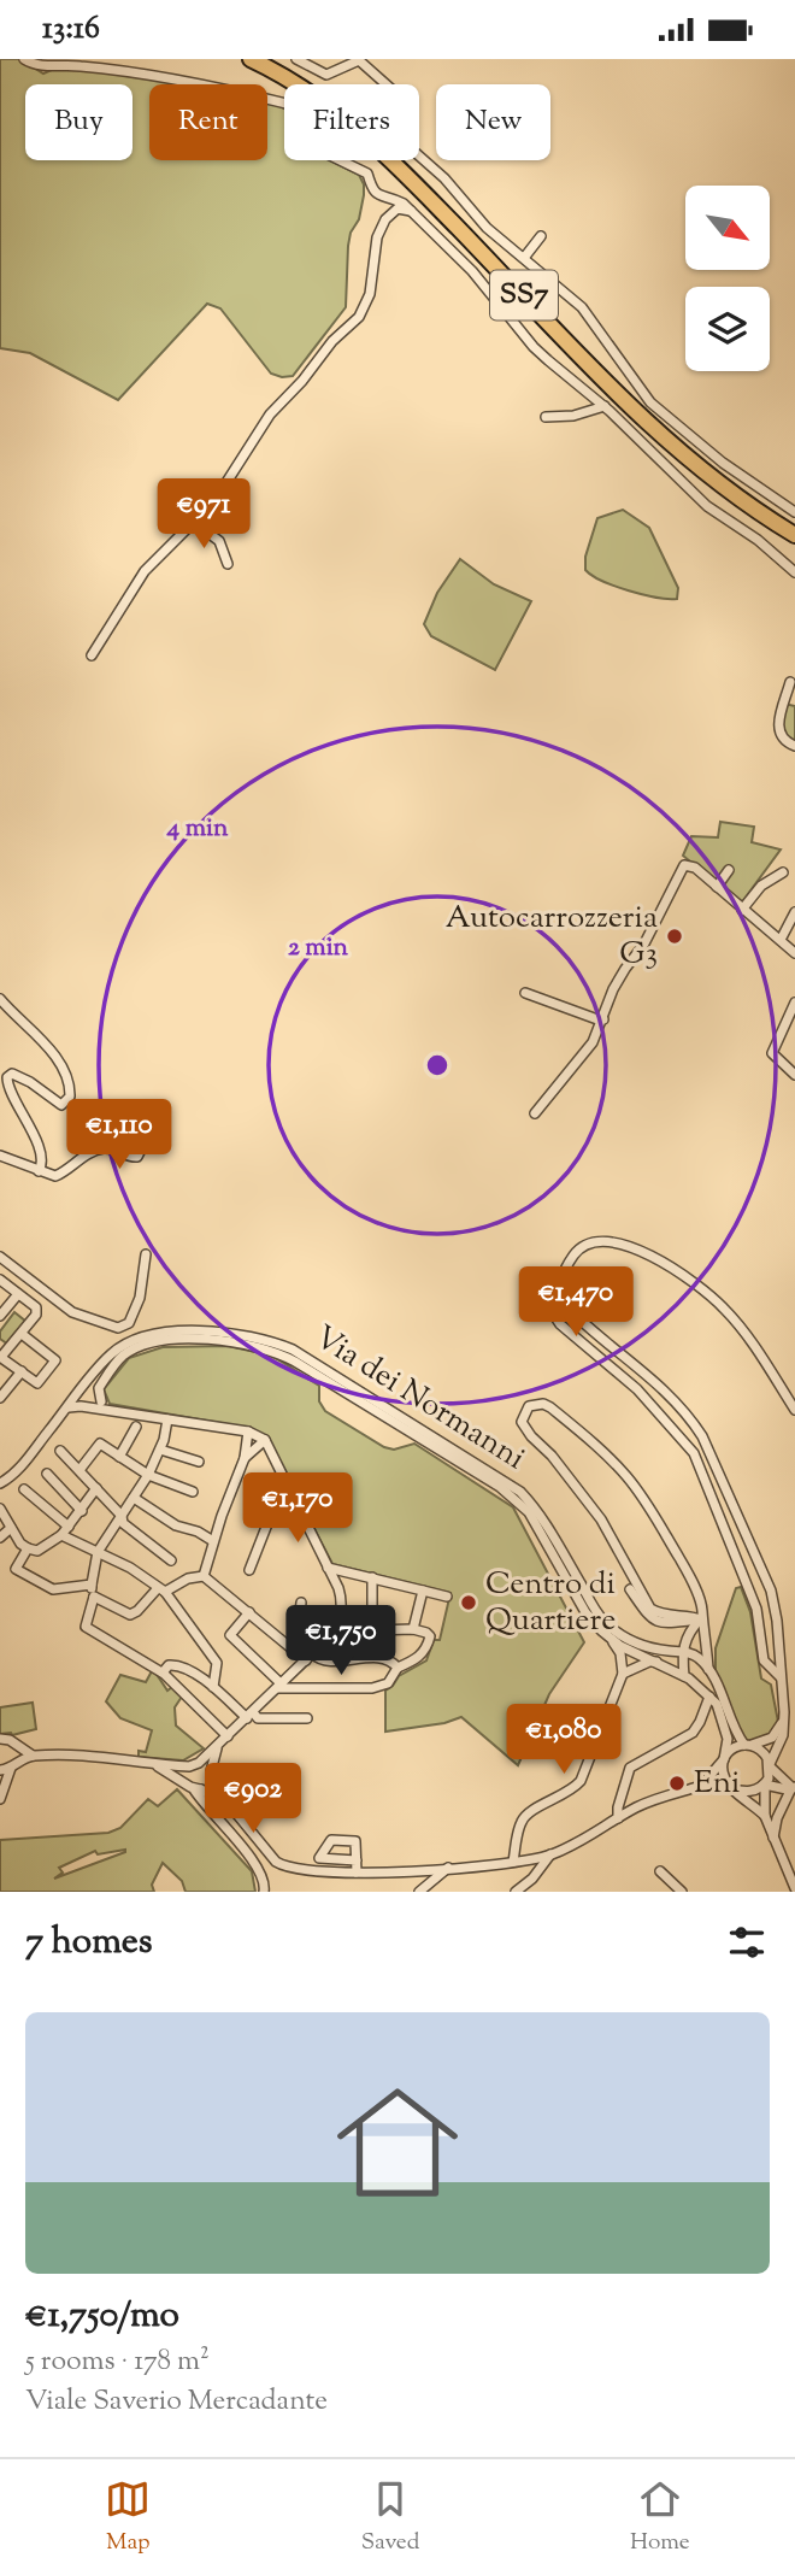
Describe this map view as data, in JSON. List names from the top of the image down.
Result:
{
  "streets": {
    "highway": ["SS7"],
    "street": ["Via dei Normanni"]
  },
  "places": ["Autocarrozzeria G3", "Centro di Quartiere", "Eni"],
  "north": "bottom right",
  "page": {
    "status": "13:16",
    "chip": [
      "Buy",
      "Rent",
      "Filters",
      "New"
    ],
    "price": [
      "€971",
      "€1,110",
      "€1,470",
      "€1,170",
      "€1,750",
      "€1,080",
      "€902"
    ],
    "heading": "7 homes",
    "list": [
      {
        "name": "€1,750/mo",
        "note": "5 rooms · 178 m² · Viale Saverio Mercadante"
      }
    ],
    "tabs": ["Map", "Saved", "Home"]
  },
  "rings": ["4 min", "2 min"]
}
